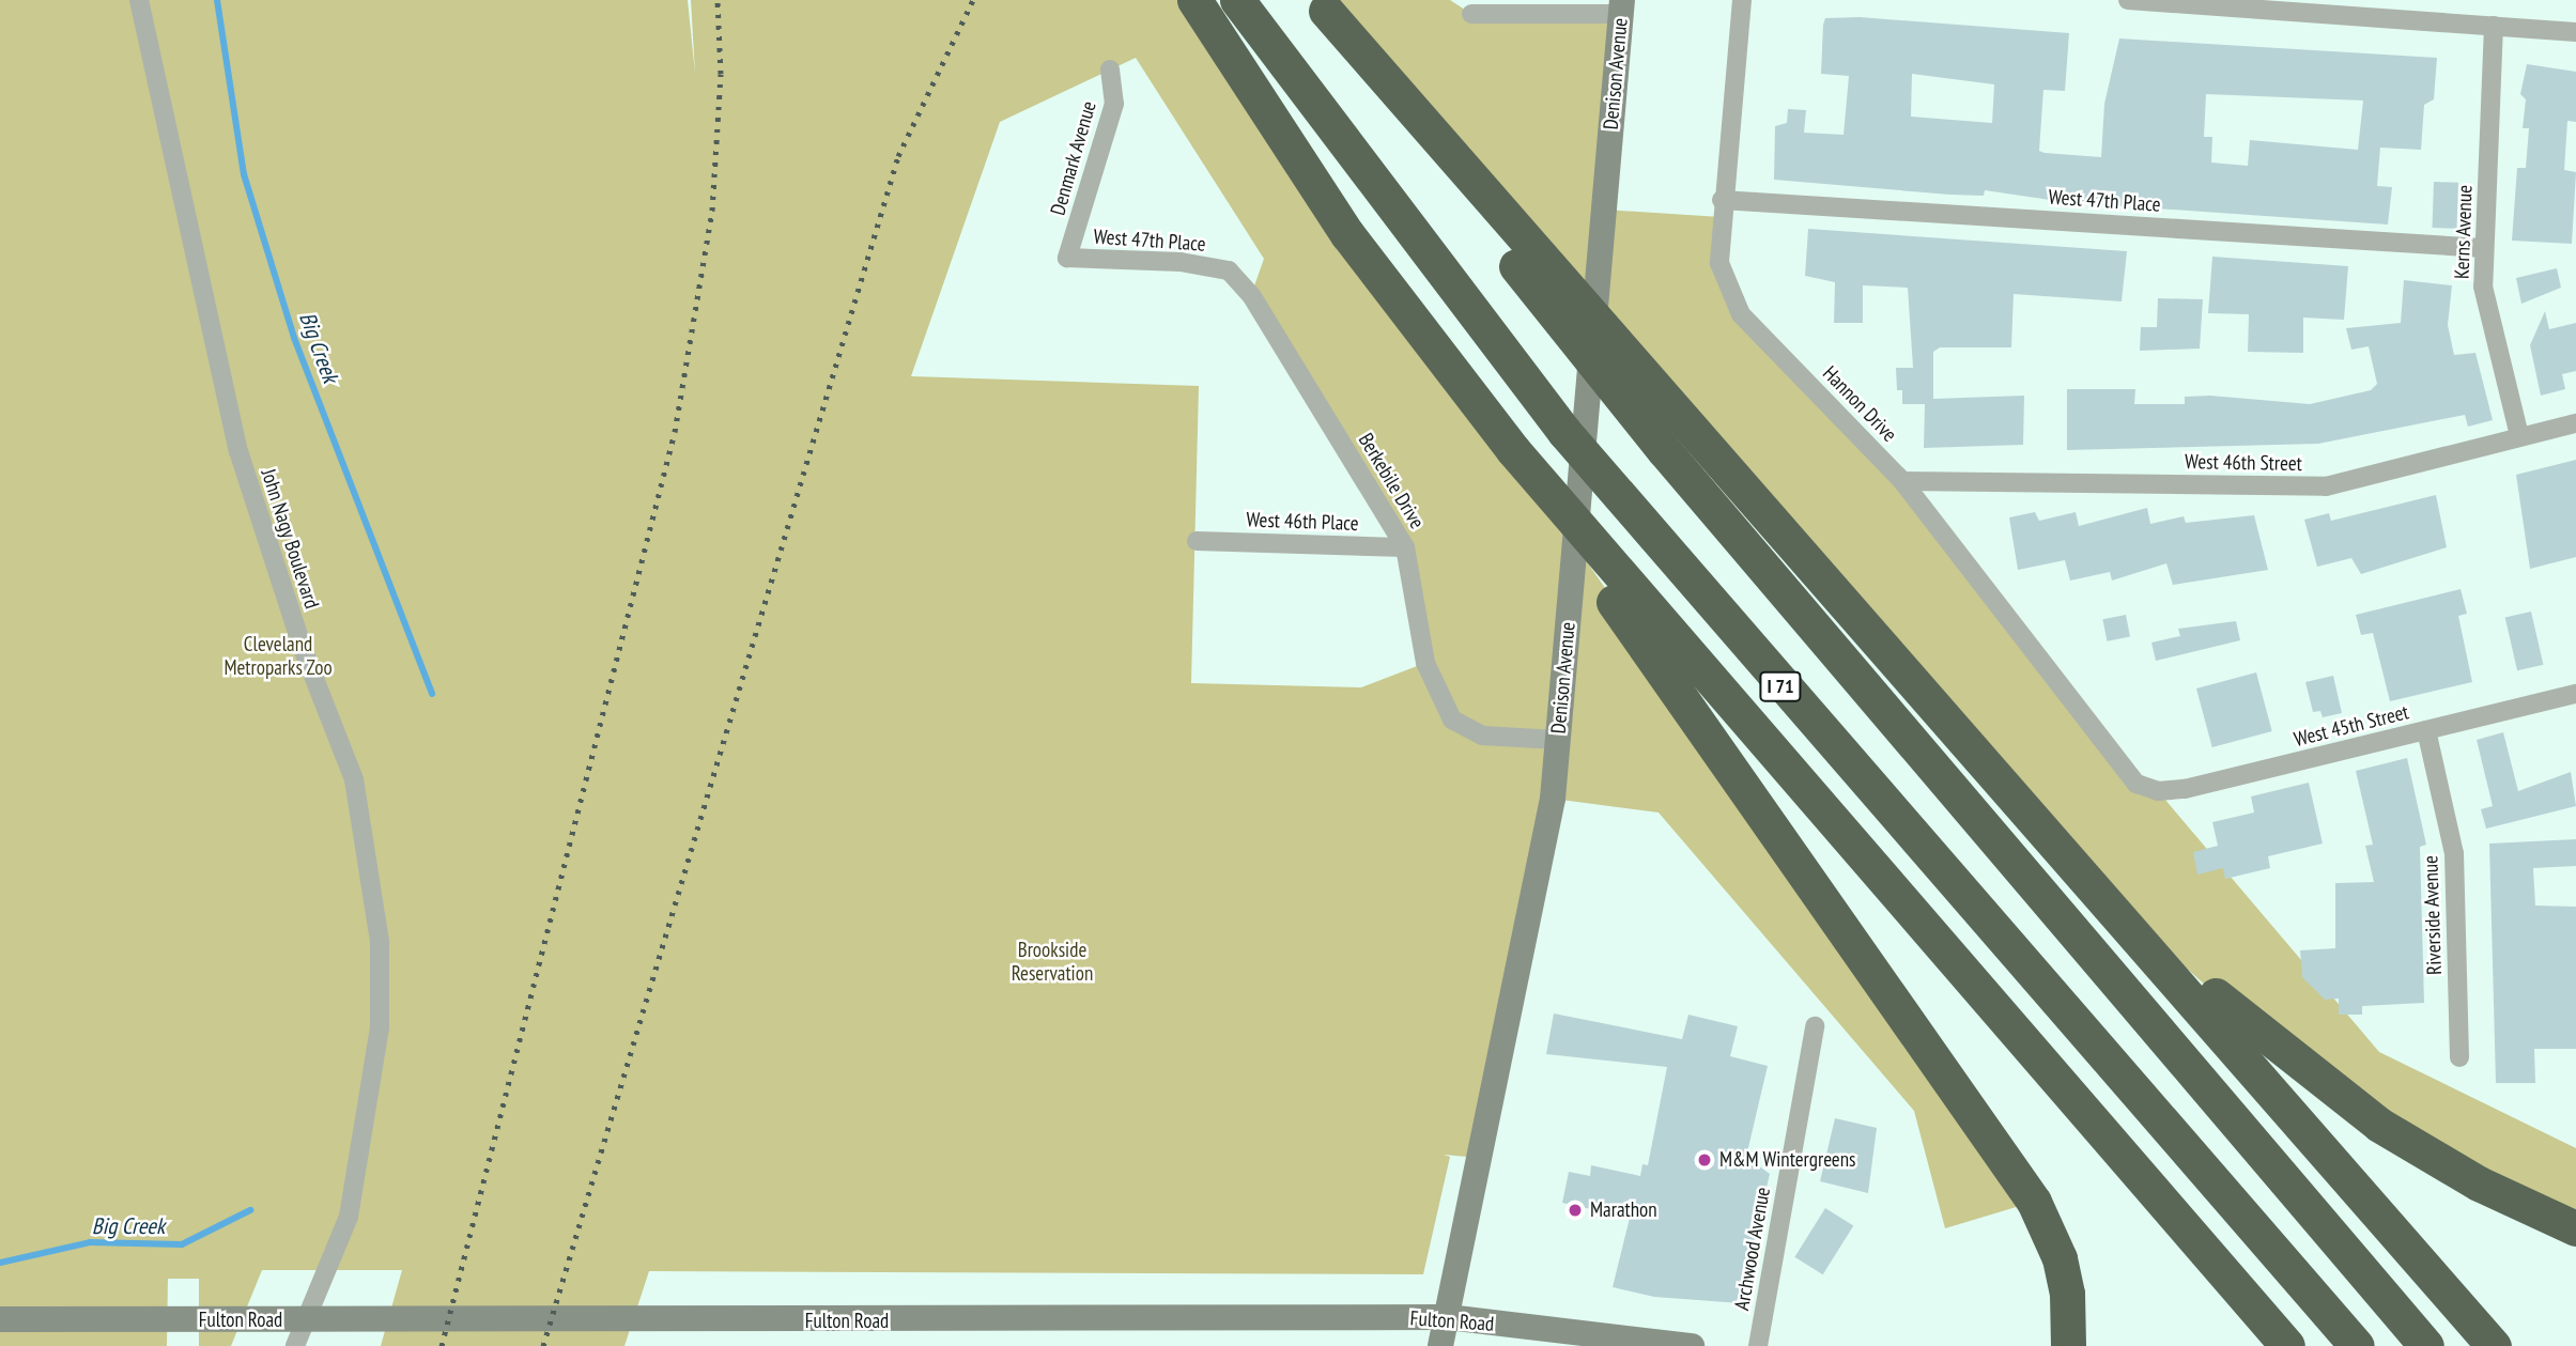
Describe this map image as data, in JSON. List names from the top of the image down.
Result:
{
  "streets": {
    "highway": ["I 71"],
    "main road": ["Denison Avenue", "Fulton Road"],
    "street": [
      "Denmark Avenue",
      "West 47th Place",
      "Kerns Avenue",
      "Hannon Drive",
      "West 46th Street",
      "Berkebile Drive",
      "West 46th Place",
      "John Nagy Boulevard",
      "West 45th Street",
      "Riverside Avenue",
      "Archwood Avenue"
    ]
  },
  "crossings": [
    ["Denison Avenue", "Berkebile Drive"],
    ["Denison Avenue", "Fulton Road"],
    ["Denmark Avenue", "West 47th Place"],
    ["West 47th Place", "Kerns Avenue"],
    ["West 47th Place", "Hannon Drive"],
    ["West 47th Place", "Berkebile Drive"],
    ["Kerns Avenue", "West 46th Street"],
    ["Hannon Drive", "West 46th Street"],
    ["Hannon Drive", "West 45th Street"],
    ["Berkebile Drive", "West 46th Place"],
    ["West 45th Street", "Riverside Avenue"]
  ],
  "water": ["Big Creek"],
  "parks": ["Cleveland Metroparks Zoo", "Brookside Reservation"],
  "places": ["M&M Wintergreens", "Marathon"]
}
